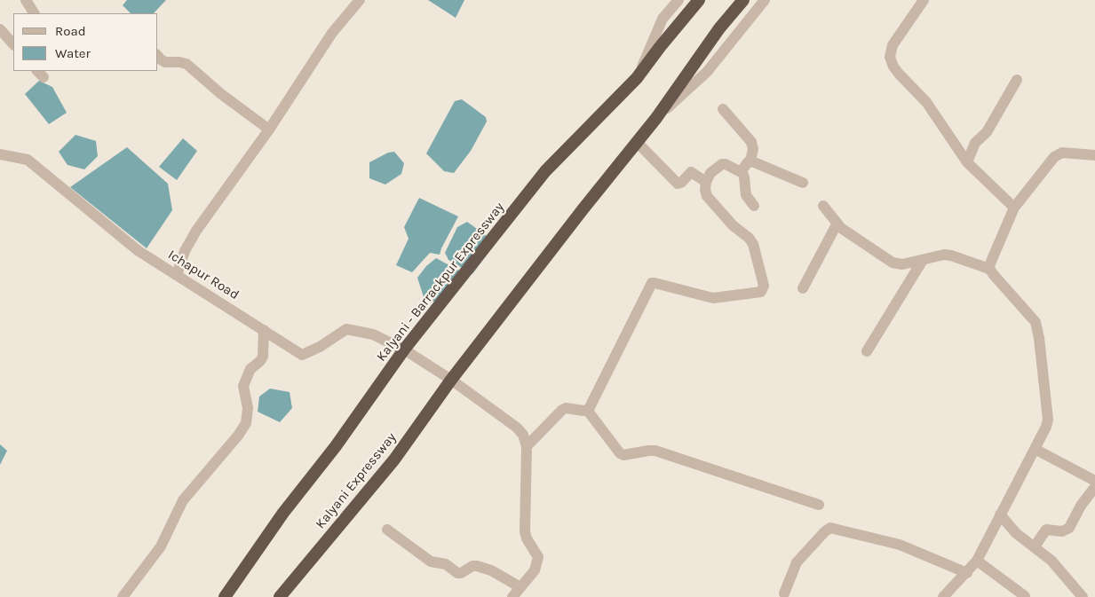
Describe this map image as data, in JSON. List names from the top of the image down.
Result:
{
  "streets": {
    "highway": ["Kalyani - Barrackpur Expressway", "Kalyani Expressway"],
    "street": ["Ichapur Road"]
  },
  "crossings": [
    ["Ichapur Road", "Kalyani - Barrackpur Expressway"]
  ],
  "legend": ["Road", "Water"]
}
